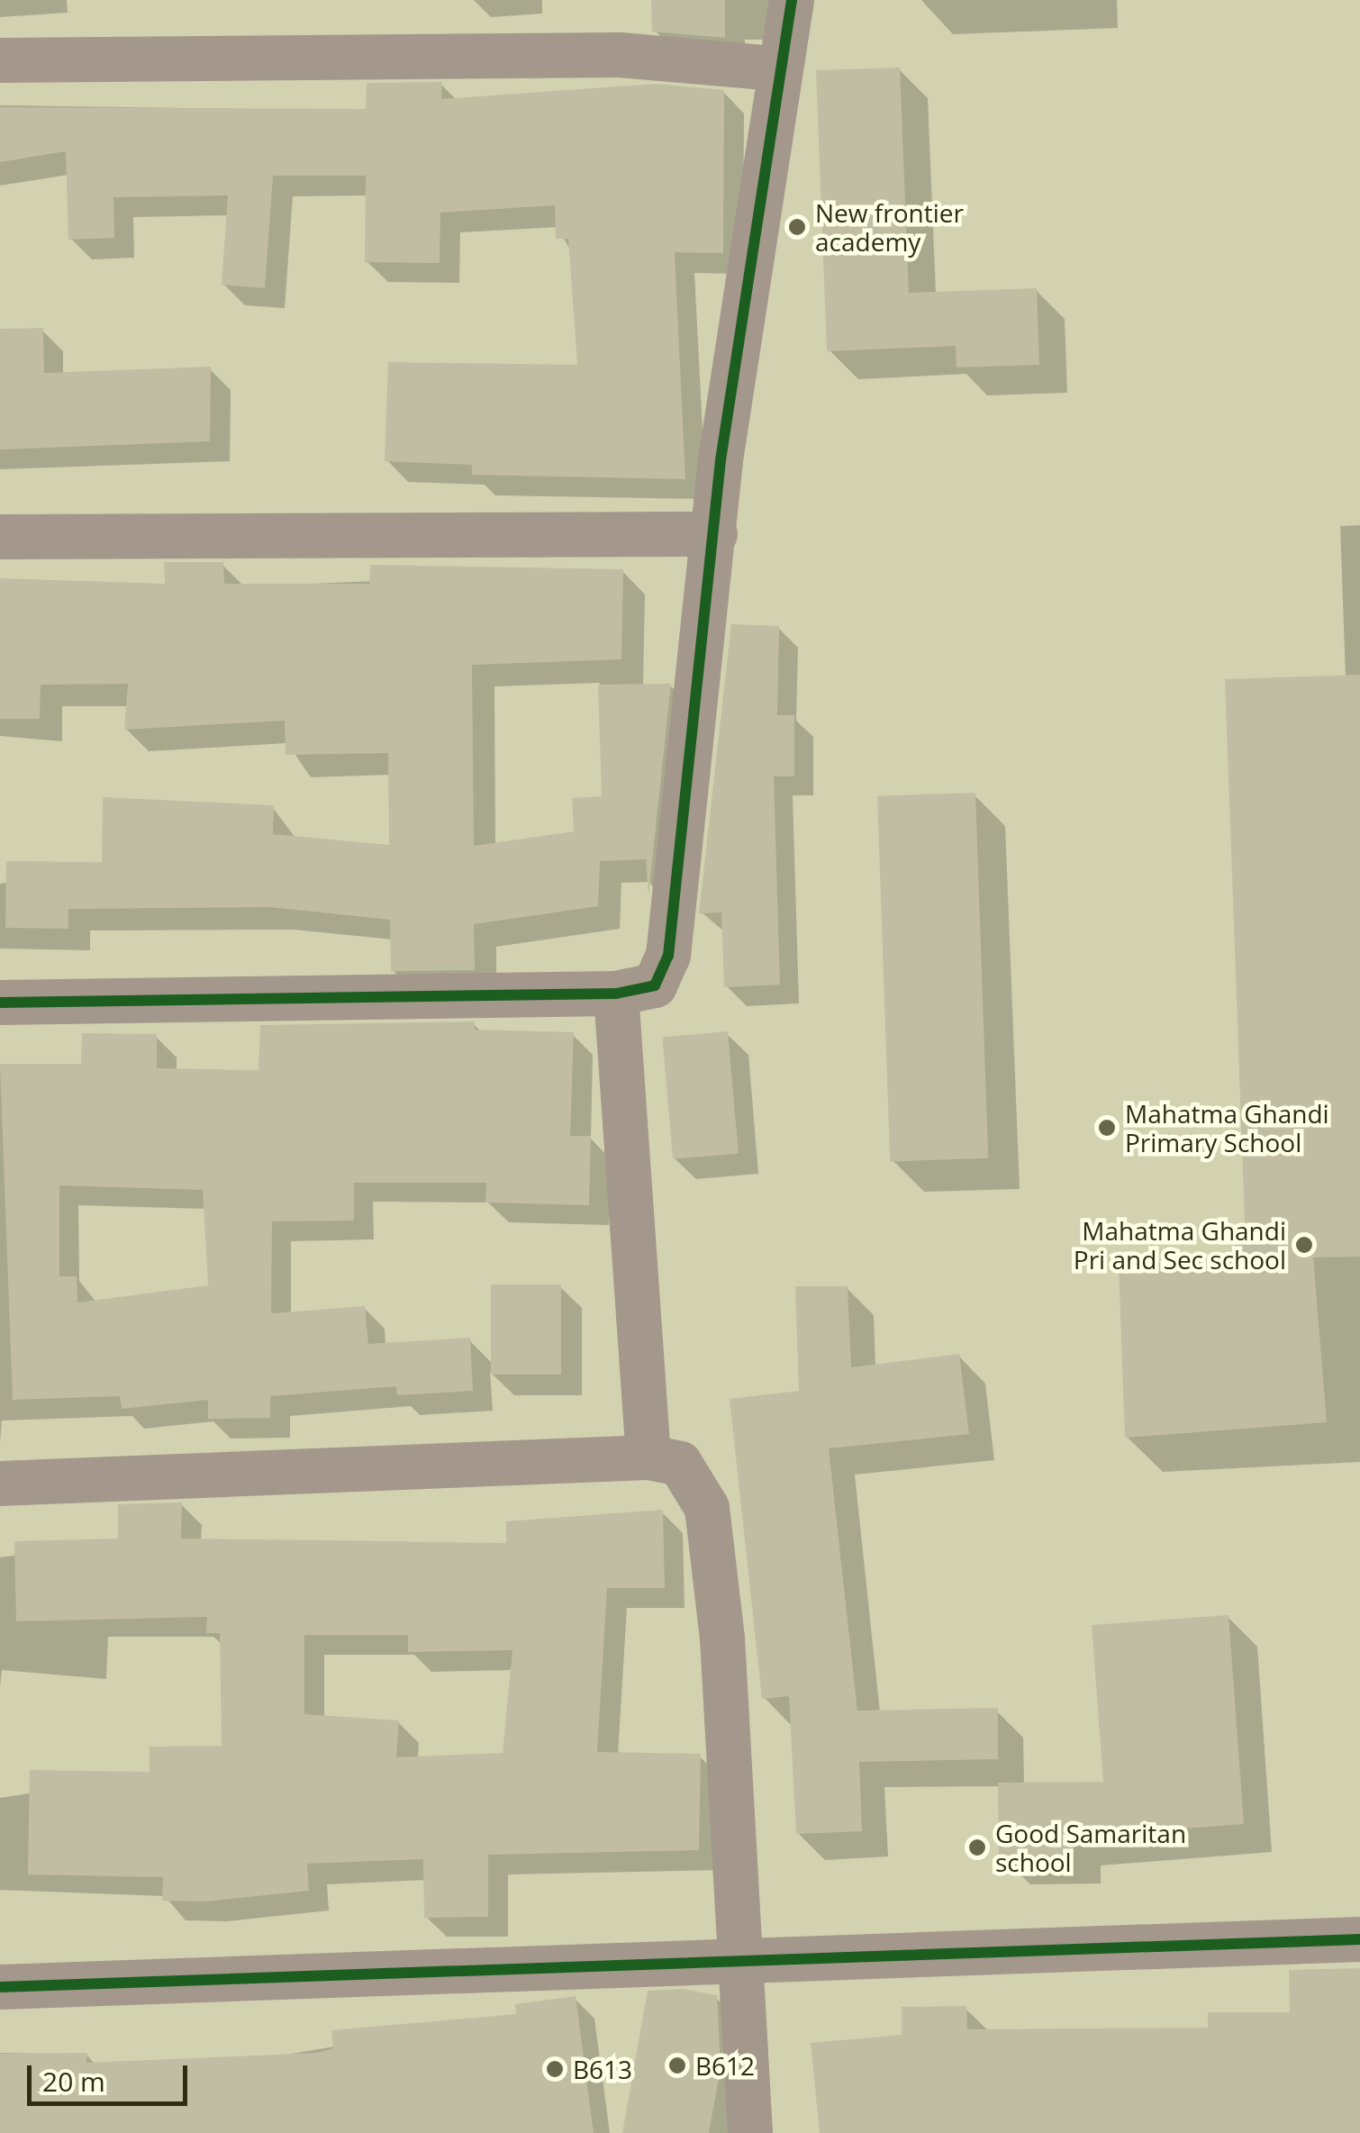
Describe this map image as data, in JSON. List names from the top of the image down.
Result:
{
  "places": [
    "New frontier academy",
    "Mahatma Ghandi Primary School",
    "Mahatma Ghandi Pri and Sec school",
    "Good Samaritan school",
    "B612",
    "B613"
  ],
  "scale_bar": "20 m"
}
